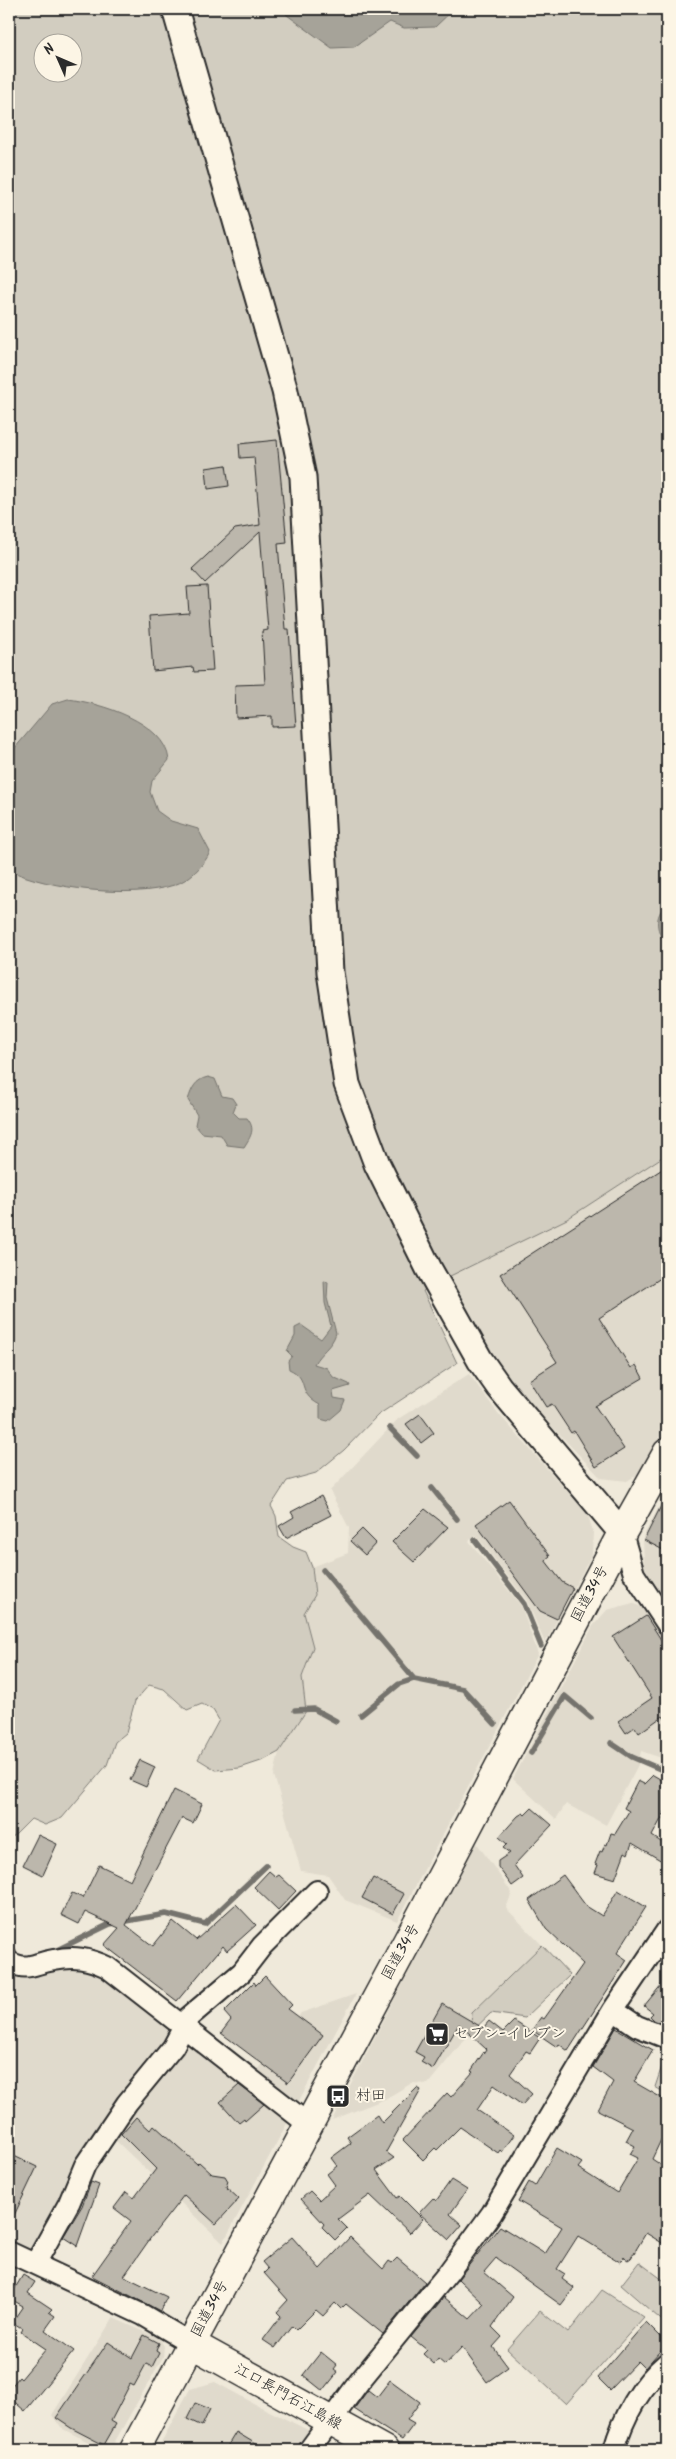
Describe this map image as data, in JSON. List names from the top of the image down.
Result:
{
  "streets": {
    "main road": ["国道34号", "江口長門石江島線"]
  },
  "crossings": [
    ["国道34号", "江口長門石江島線"]
  ],
  "places": {
    "supermarket": ["セブン-イレブン"],
    "bus stop": ["村田"]
  },
  "north": "top left"
}
